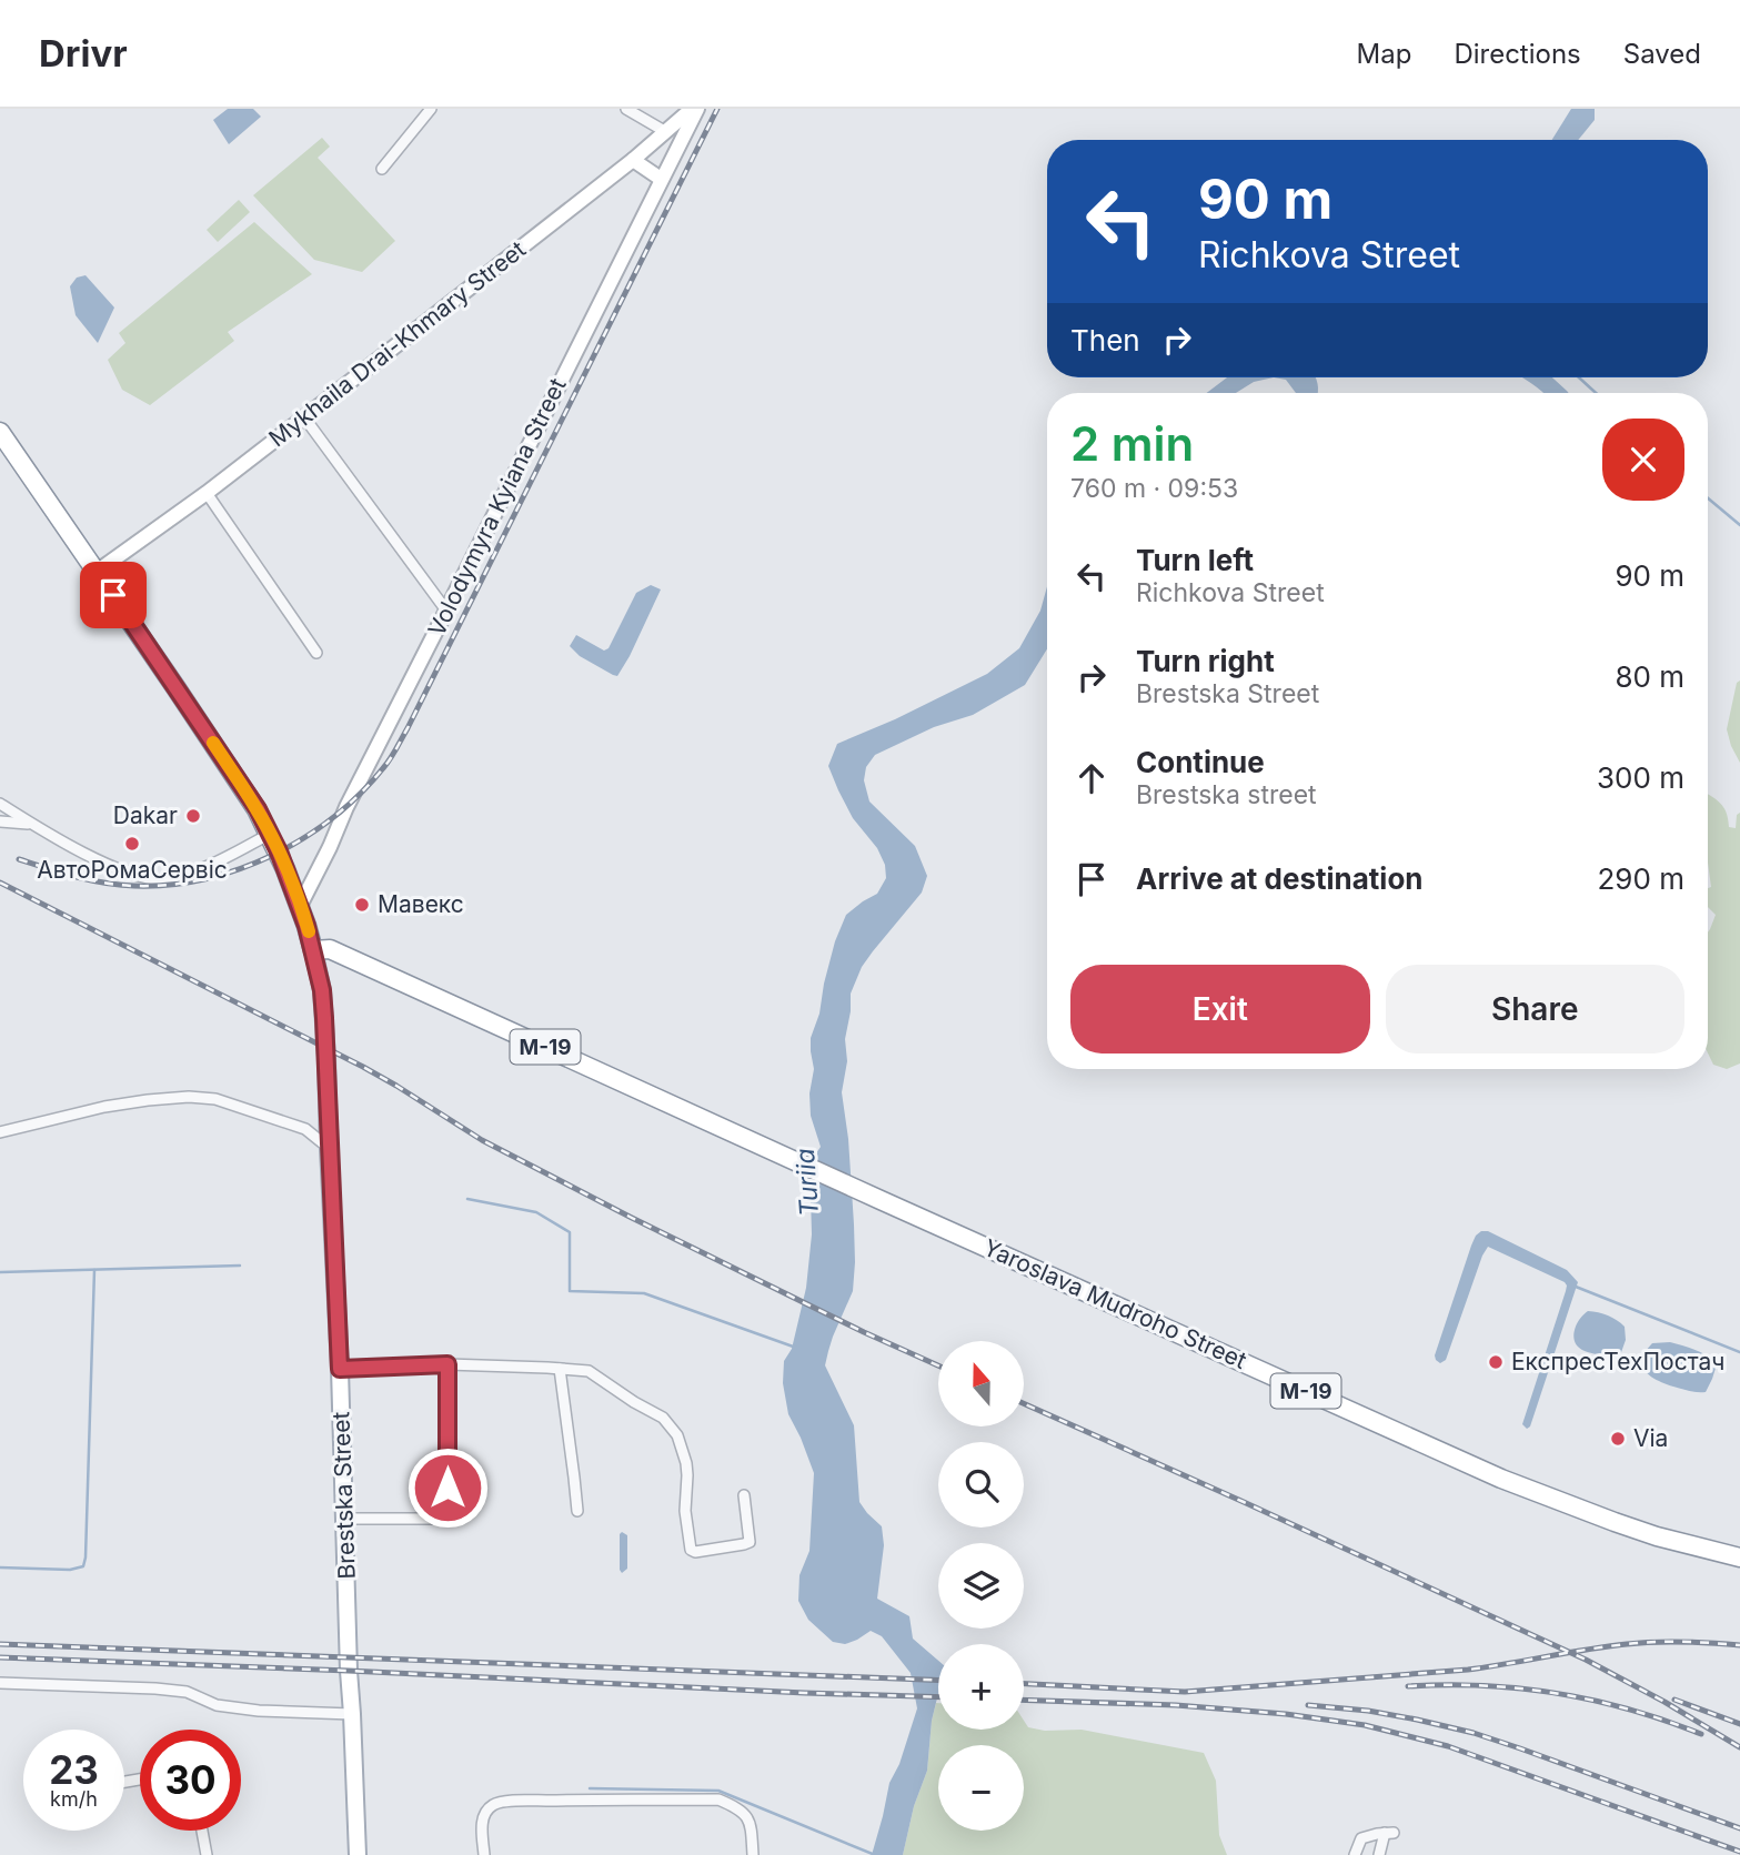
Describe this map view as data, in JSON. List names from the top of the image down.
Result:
{
  "streets": {
    "highway": ["М-19", "Yaroslava Mudroho Street"],
    "main road": ["Mykhaila Drai-Khmary Street", "Volodymyra Kyiana Street", "Brestska Street"]
  },
  "crossings": [
    ["Mykhaila Drai-Khmary Street", "Volodymyra Kyiana Street"],
    ["Yaroslava Mudroho Street", "Brestska Street"]
  ],
  "water": ["Turiia"],
  "places": [
    "Dakar",
    "АвтоРомаСервіс",
    "Мавекс",
    "ЕкспресТехПостач",
    "Via"
  ],
  "north": "top",
  "page": {
    "header": "Drivr",
    "nav": ["Map", "Directions", "Saved"],
    "turn": ["90 m", "Richkova Street"],
    "then": "Then",
    "heading": ["2 min", "760 m · 09:53"],
    "list": [
      {
        "name": "Turn left",
        "note": "Richkova Street",
        "value": "90 m"
      },
      {
        "name": "Turn right",
        "note": "Brestska Street",
        "value": "80 m"
      },
      {
        "name": "Continue",
        "note": "Brestska street",
        "value": "300 m"
      },
      {
        "name": "Arrive at destination",
        "value": "290 m"
      }
    ],
    "buttons": ["Exit", "Share"],
    "map_buttons": ["+", "−"],
    "speed": "23 km/h",
    "limit": "30"
  }
}
